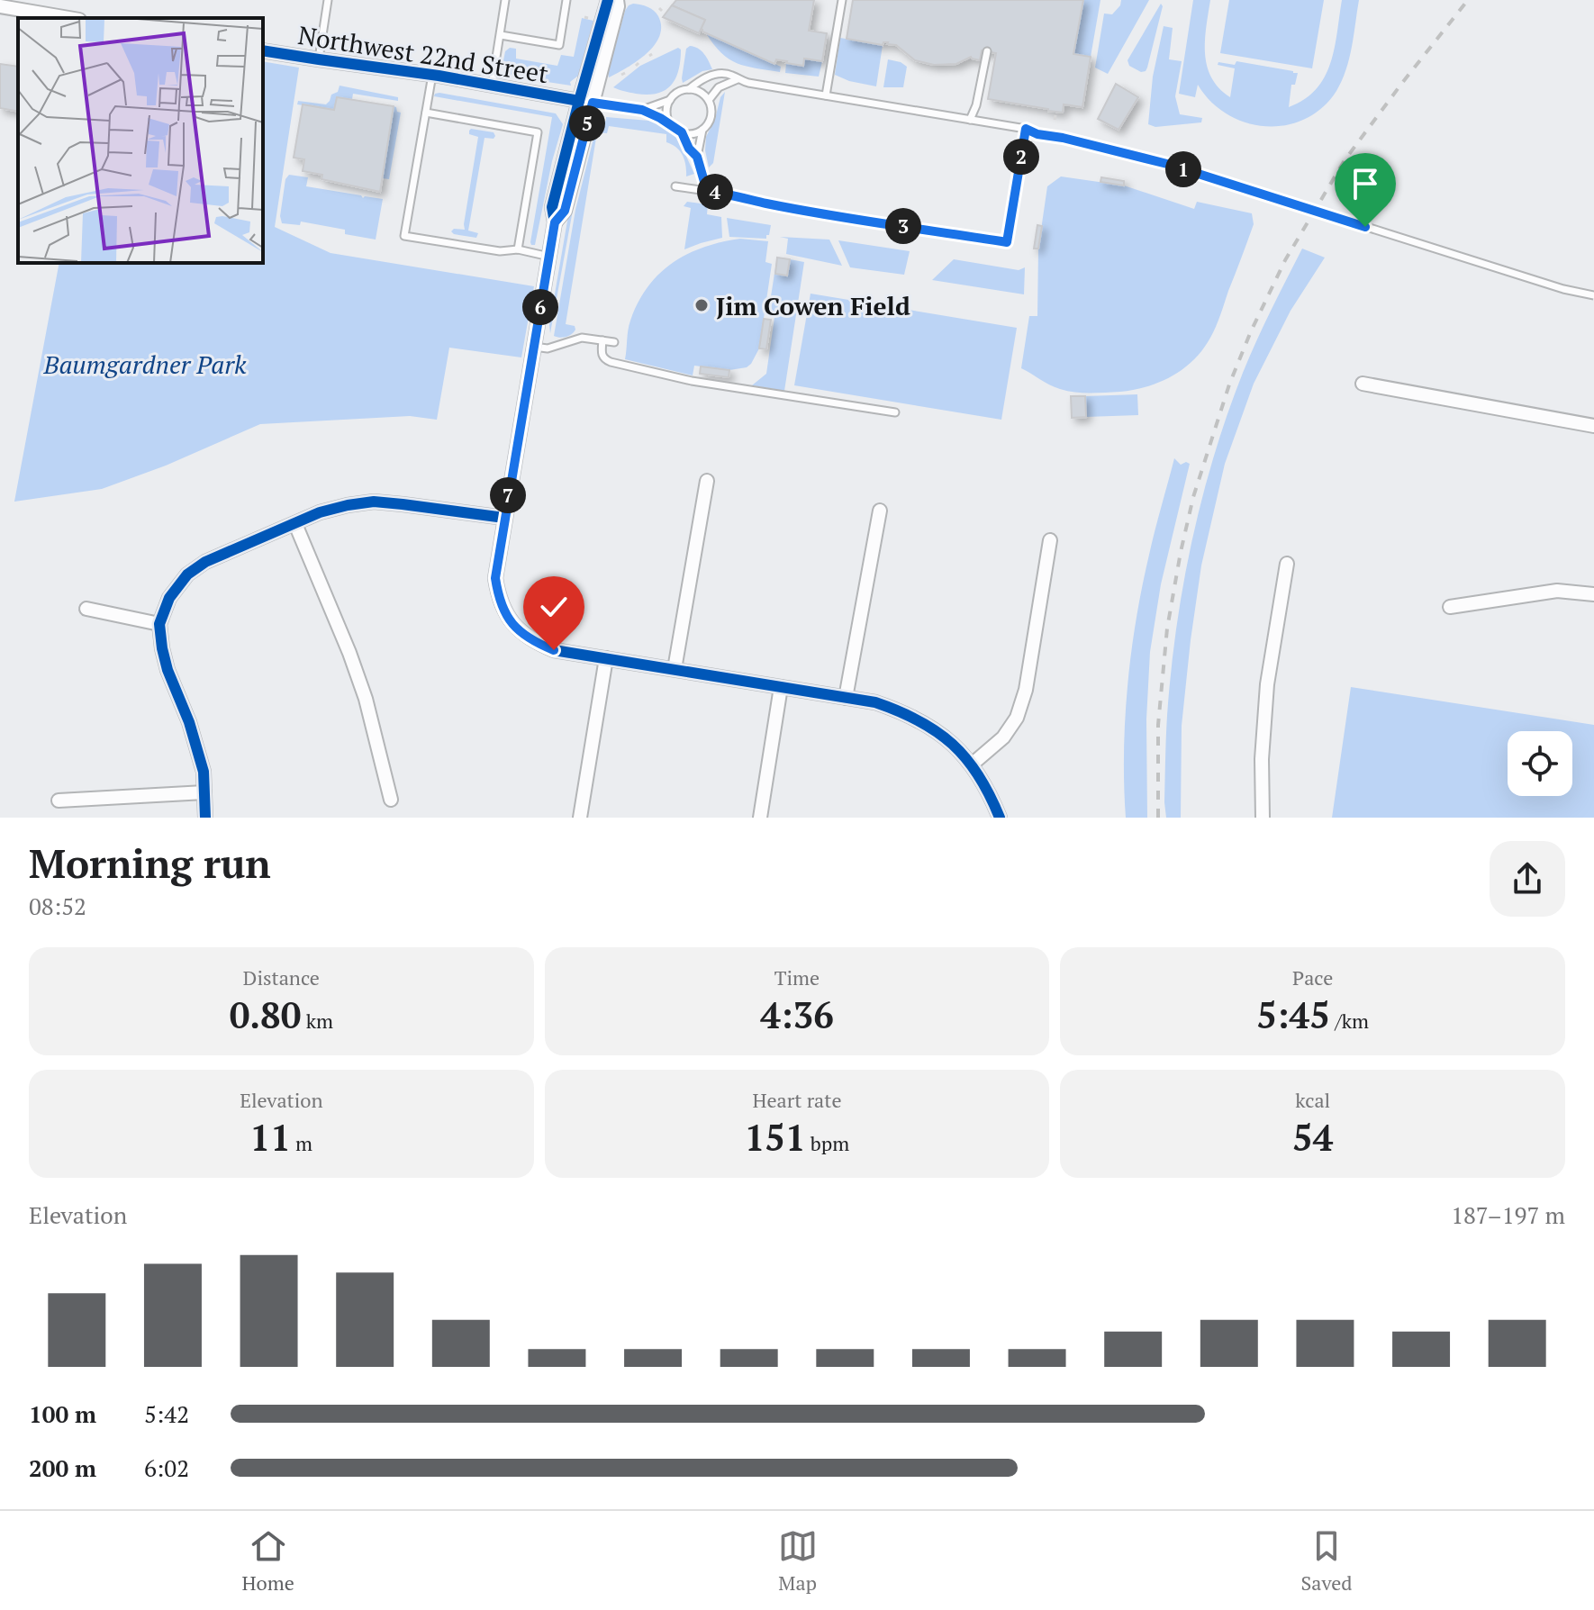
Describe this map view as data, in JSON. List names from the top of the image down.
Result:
{
  "streets": {
    "street": ["Northwest 22nd Street"]
  },
  "parks": ["Baumgardner Park"],
  "places": ["Jim Cowen Field"],
  "page": {
    "pins": [
      "5",
      "2",
      "1",
      "4",
      "3",
      "6",
      "7"
    ],
    "heading": ["Morning run", "08:52"],
    "stats": [
      ["Distance", "0.80 km"],
      ["Time", "4:36"],
      ["Pace", "5:45 /km"],
      ["Elevation", "11 m"],
      ["Heart rate", "151 bpm"],
      ["kcal", "54"]
    ],
    "chart": ["Elevation", "187–197 m"],
    "list": [
      {
        "name": "100 m",
        "note": "5:42"
      },
      {
        "name": "200 m",
        "note": "6:02"
      }
    ],
    "tabs": ["Home", "Map", "Saved"]
  }
}
